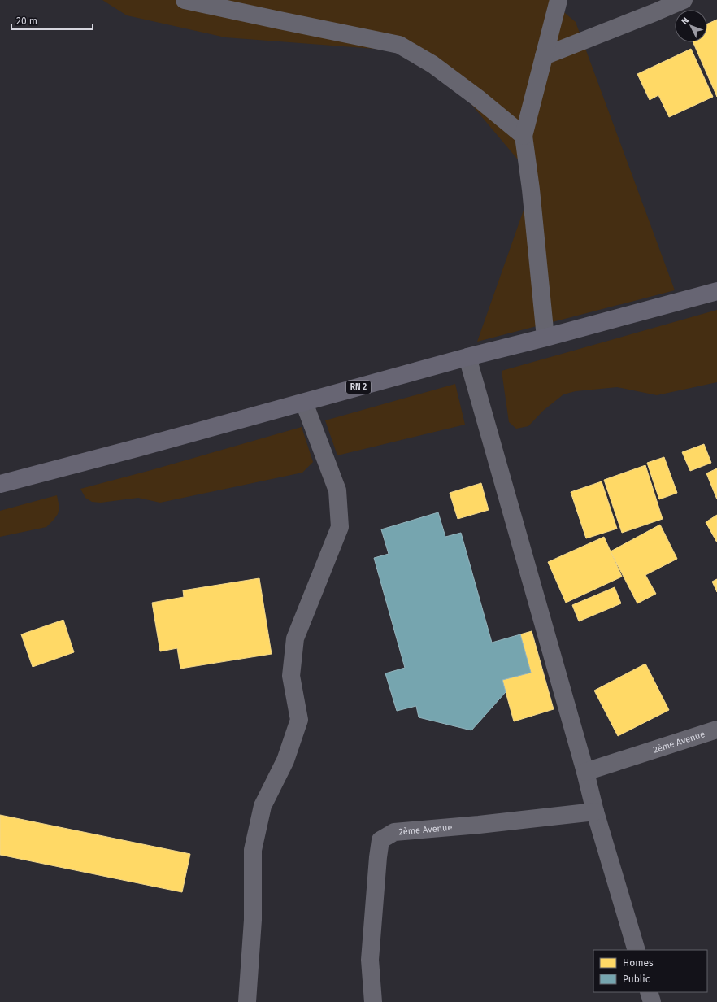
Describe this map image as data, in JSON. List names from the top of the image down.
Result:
{
  "streets": {
    "main road": ["RN 2"],
    "street": ["2ème Avenue"]
  },
  "legend": ["Homes", "Public"],
  "scale_bar": "20 m",
  "north": "top left"
}
